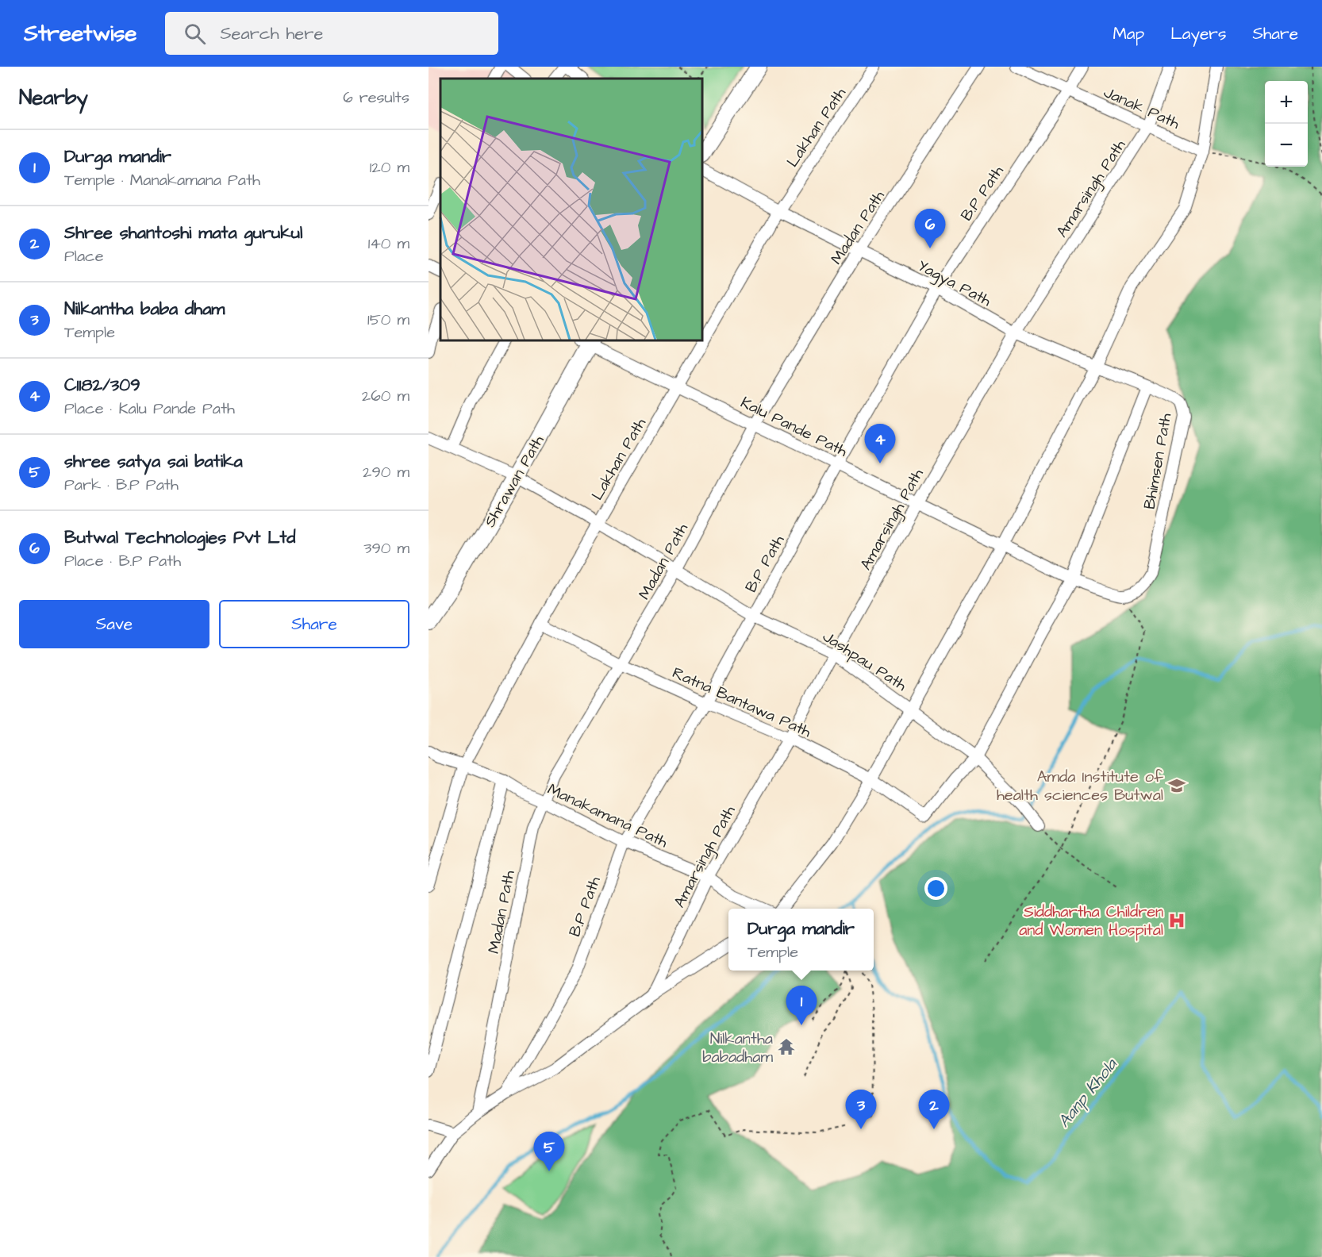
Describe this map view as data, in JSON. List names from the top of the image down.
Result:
{
  "streets": {
    "street": [
      "Janak Path",
      "Lakhan Path",
      "Amarsingh Path",
      "B.P Path",
      "Madan Path",
      "Yagya Path",
      "Kalu Pande Path",
      "Bhimsen Path",
      "Shrawan Path",
      "Jashpau Path",
      "Ratna Bantawa Path",
      "Manakamana Path"
    ]
  },
  "crossings": [
    ["Janak Path", "Amarsingh Path"],
    ["Janak Path", "B.P Path"],
    ["Lakhan Path", "Yagya Path"],
    ["Lakhan Path", "Kalu Pande Path"],
    ["Lakhan Path", "Jashpau Path"],
    ["Lakhan Path", "Ratna Bantawa Path"],
    ["Lakhan Path", "Manakamana Path"],
    ["Amarsingh Path", "Yagya Path"],
    ["Amarsingh Path", "Kalu Pande Path"],
    ["Amarsingh Path", "Jashpau Path"],
    ["Amarsingh Path", "Ratna Bantawa Path"],
    ["Amarsingh Path", "Manakamana Path"],
    ["B.P Path", "Yagya Path"],
    ["B.P Path", "Kalu Pande Path"],
    ["B.P Path", "Jashpau Path"],
    ["B.P Path", "Ratna Bantawa Path"],
    ["B.P Path", "Manakamana Path"],
    ["Madan Path", "Yagya Path"],
    ["Madan Path", "Kalu Pande Path"],
    ["Madan Path", "Jashpau Path"],
    ["Madan Path", "Ratna Bantawa Path"],
    ["Madan Path", "Manakamana Path"],
    ["Yagya Path", "Bhimsen Path"],
    ["Kalu Pande Path", "Shrawan Path"],
    ["Shrawan Path", "Jashpau Path"],
    ["Jashpau Path", "Ratna Bantawa Path"]
  ],
  "water": ["Aanp Khola"],
  "places": {
    "school or university": ["Amda Institute of health sciences Butwal"],
    "hospital": ["Siddhartha Children and Women Hospital"],
    "temple": ["Nilkantha babadham"]
  },
  "page": {
    "header": "Streetwise",
    "search": "Search here",
    "nav": ["Map", "Layers", "Share"],
    "heading": ["Nearby", "6 results"],
    "map_buttons": ["+", "−"],
    "list": [
      {
        "mark": "1",
        "name": "Durga mandir",
        "note": "Temple · Manakamana Path",
        "value": "120 m"
      },
      {
        "mark": "2",
        "name": "Shree shantoshi mata gurukul",
        "note": "Place",
        "value": "140 m"
      },
      {
        "mark": "3",
        "name": "Nilkantha baba dham",
        "note": "Temple",
        "value": "150 m"
      },
      {
        "mark": "4",
        "name": "C1182/309",
        "note": "Place · Kalu Pande Path",
        "value": "260 m"
      },
      {
        "mark": "5",
        "name": "shree satya sai batika",
        "note": "Park · B.P Path",
        "value": "290 m"
      },
      {
        "mark": "6",
        "name": "Butwal Technologies Pvt Ltd",
        "note": "Place · B.P Path",
        "value": "390 m"
      }
    ],
    "pins": [
      "6",
      "4",
      "1",
      "2",
      "3",
      "5"
    ],
    "buttons": ["Save", "Share"],
    "popup": ["Durga mandir", "Temple"]
  }
}
